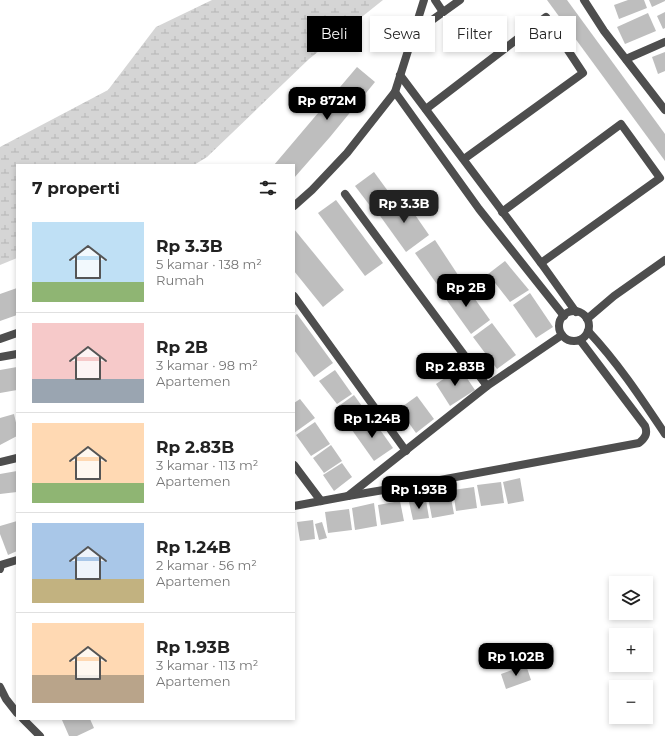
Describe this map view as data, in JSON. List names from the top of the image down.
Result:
{
  "page": {
    "chip": [
      "Beli",
      "Sewa",
      "Filter",
      "Baru"
    ],
    "price": [
      "Rp 872M",
      "Rp 3.3B",
      "Rp 2B",
      "Rp 2.83B",
      "Rp 1.24B",
      "Rp 1.93B",
      "Rp 1.02B"
    ],
    "heading": "7 properti",
    "list": [
      {
        "name": "Rp 3.3B",
        "note": "5 kamar · 138 m² · Rumah"
      },
      {
        "name": "Rp 2B",
        "note": "3 kamar · 98 m² · Apartemen"
      },
      {
        "name": "Rp 2.83B",
        "note": "3 kamar · 113 m² · Apartemen"
      },
      {
        "name": "Rp 1.24B",
        "note": "2 kamar · 56 m² · Apartemen"
      },
      {
        "name": "Rp 1.93B",
        "note": "3 kamar · 113 m² · Apartemen"
      }
    ],
    "map_buttons": ["+", "−"]
  }
}
